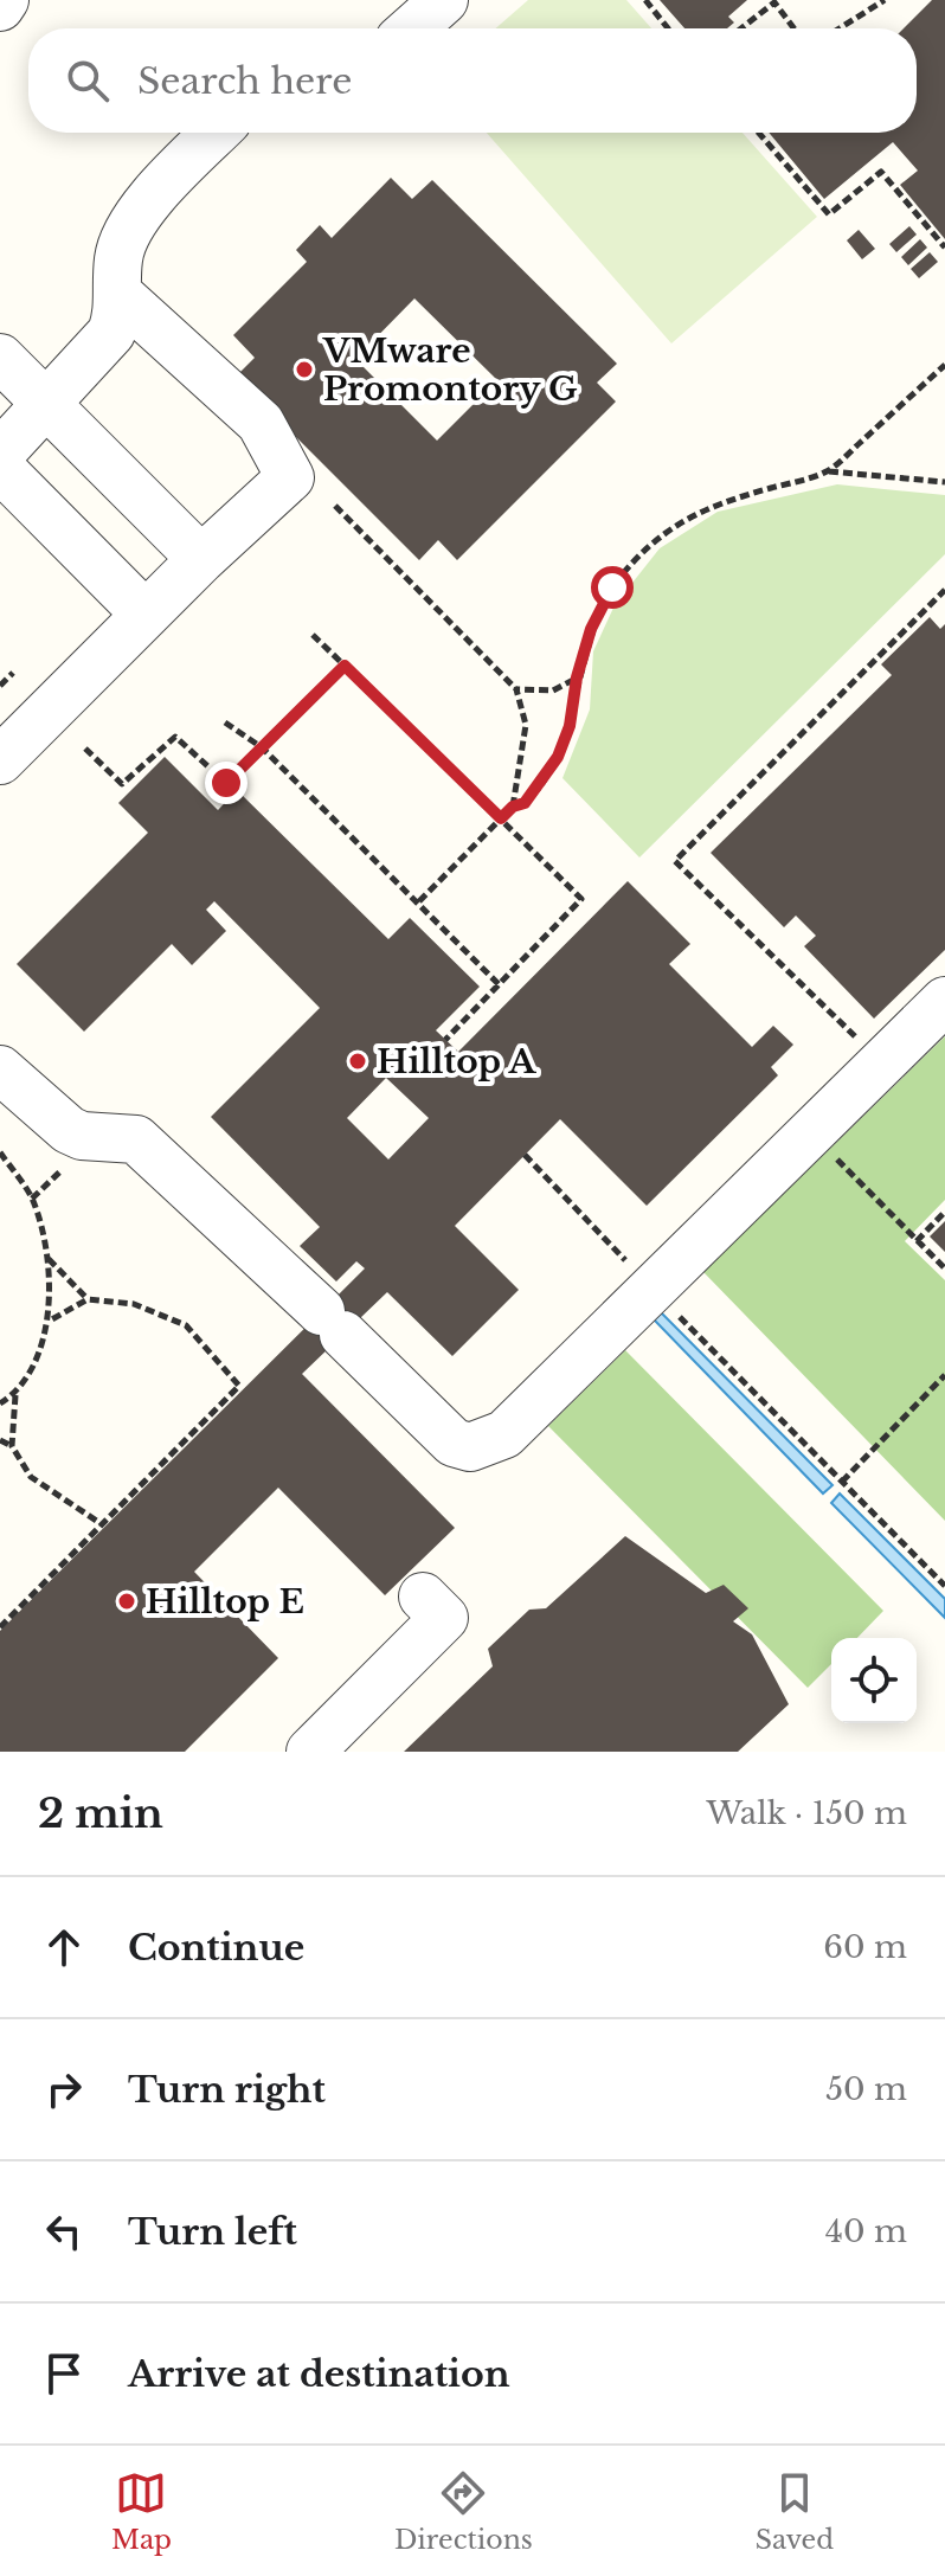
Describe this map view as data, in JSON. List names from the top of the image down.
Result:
{
  "places": ["VMware Promontory G", "Hilltop A", "Hilltop E"],
  "page": {
    "search": "Search here",
    "heading": ["2 min", "Walk · 150 m"],
    "list": [
      ["Continue", "60 m"],
      ["Turn right", "50 m"],
      ["Turn left", "40 m"],
      "Arrive at destination"
    ],
    "nav": ["Map", "Directions", "Saved"]
  }
}
